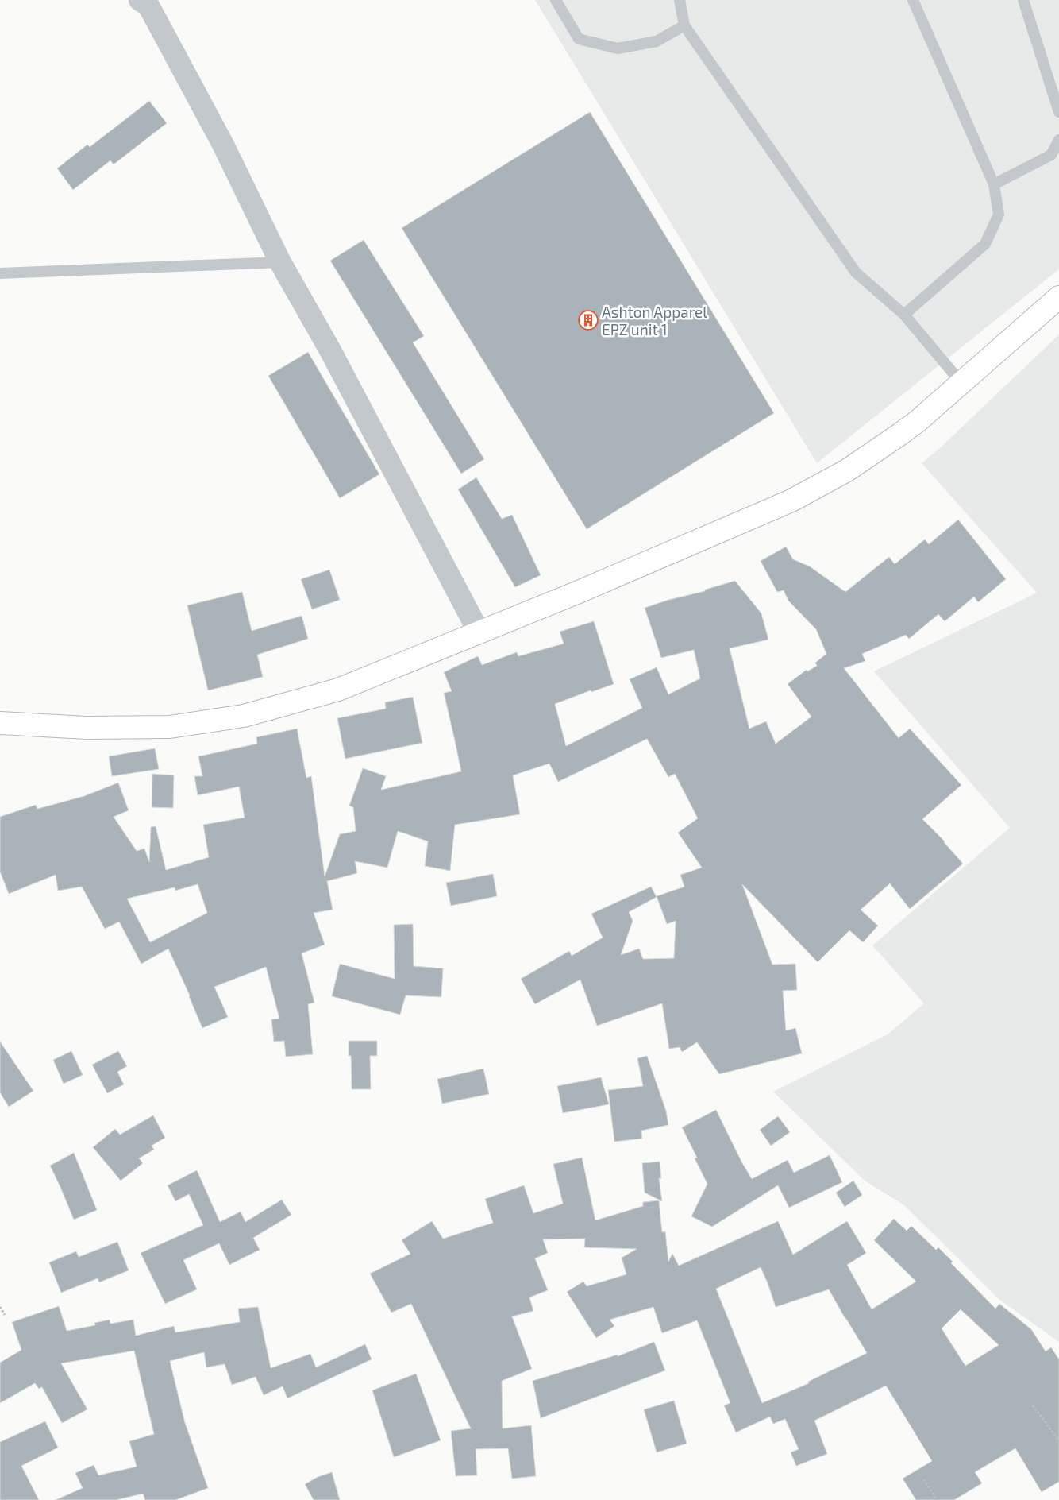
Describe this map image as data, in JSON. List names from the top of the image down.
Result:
{
  "places": {
    "building": ["Ashton Apparel EPZ unit 1"]
  }
}
